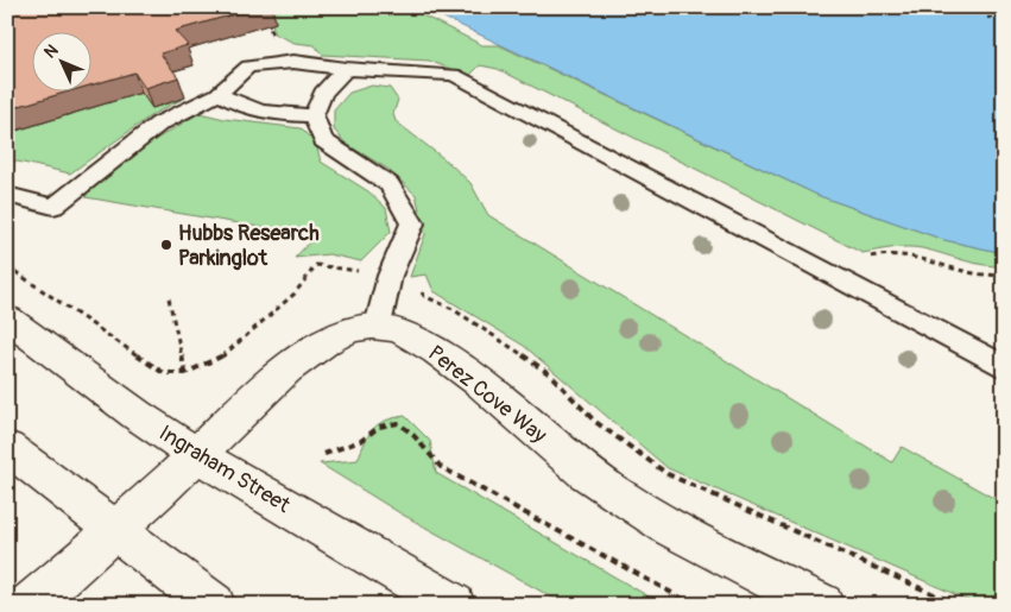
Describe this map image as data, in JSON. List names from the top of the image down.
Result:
{
  "streets": {
    "street": ["Perez Cove Way", "Ingraham Street"]
  },
  "crossings": [
    ["Perez Cove Way", "Ingraham Street"]
  ],
  "places": ["Hubbs Research Parkinglot"],
  "north": "top left"
}
